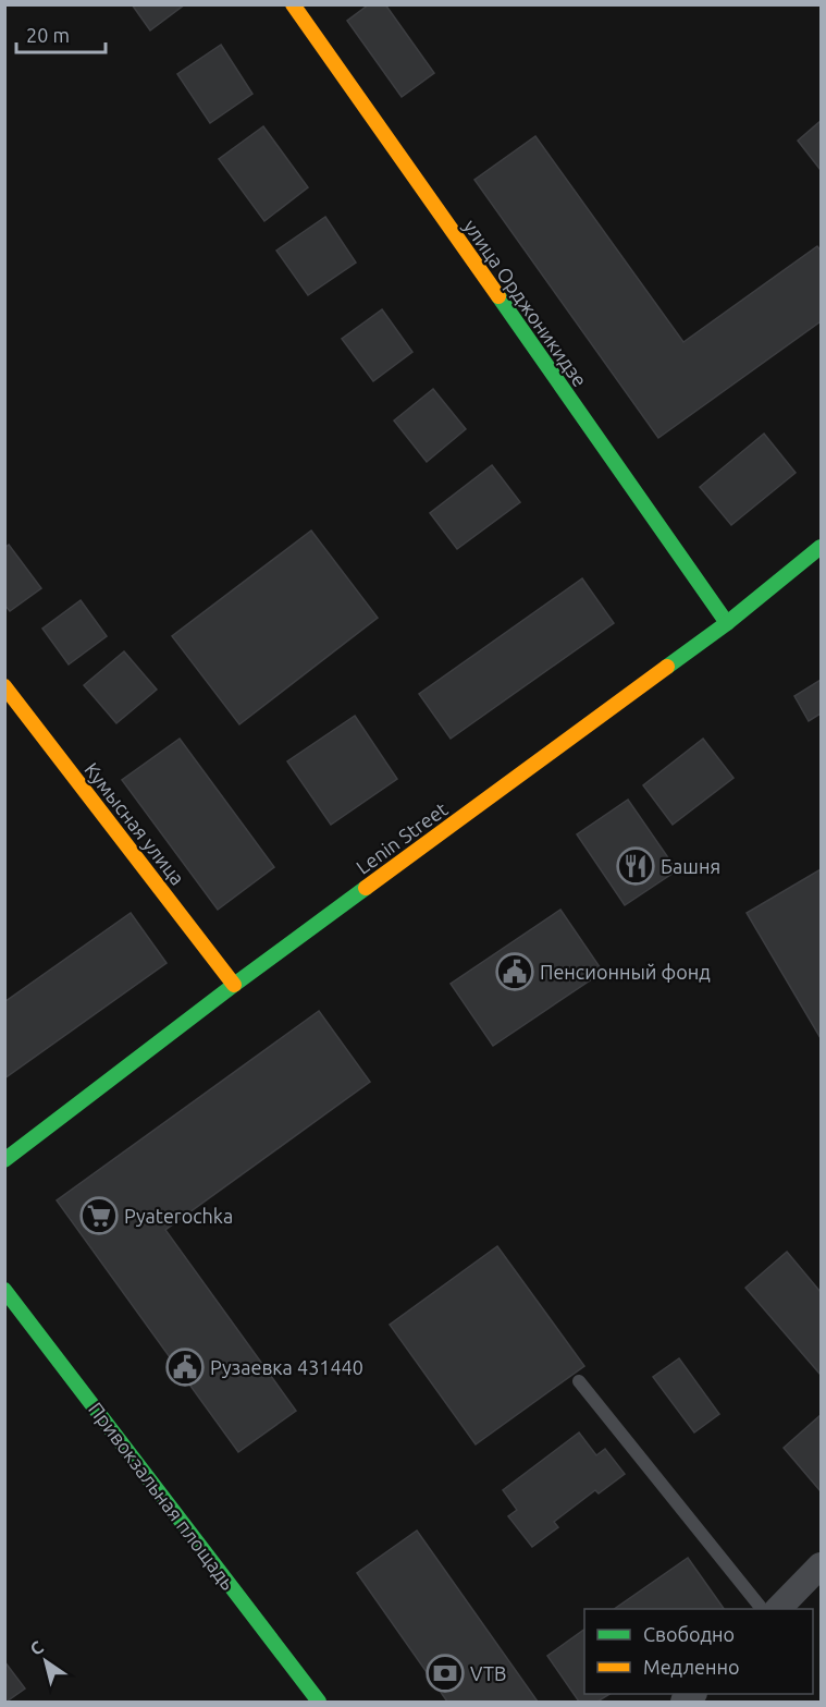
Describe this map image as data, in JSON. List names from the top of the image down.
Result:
{
  "streets": {
    "street": [
      "улица Орджоникидзе",
      "Кумысная улица",
      "Lenin Street",
      "Привокзальная площадь"
    ]
  },
  "crossings": [
    ["улица Орджоникидзе", "Lenin Street"],
    ["Кумысная улица", "Lenin Street"]
  ],
  "places": {
    "restaurant": ["Башня"],
    "public building": ["Пенсионный фонд", "Рузаевка 431440"],
    "supermarket": ["Pyaterochka"],
    "bank": ["VTB"]
  },
  "legend": ["Свободно", "Медленно"],
  "scale_bar": "20 m",
  "north": "top left"
}
